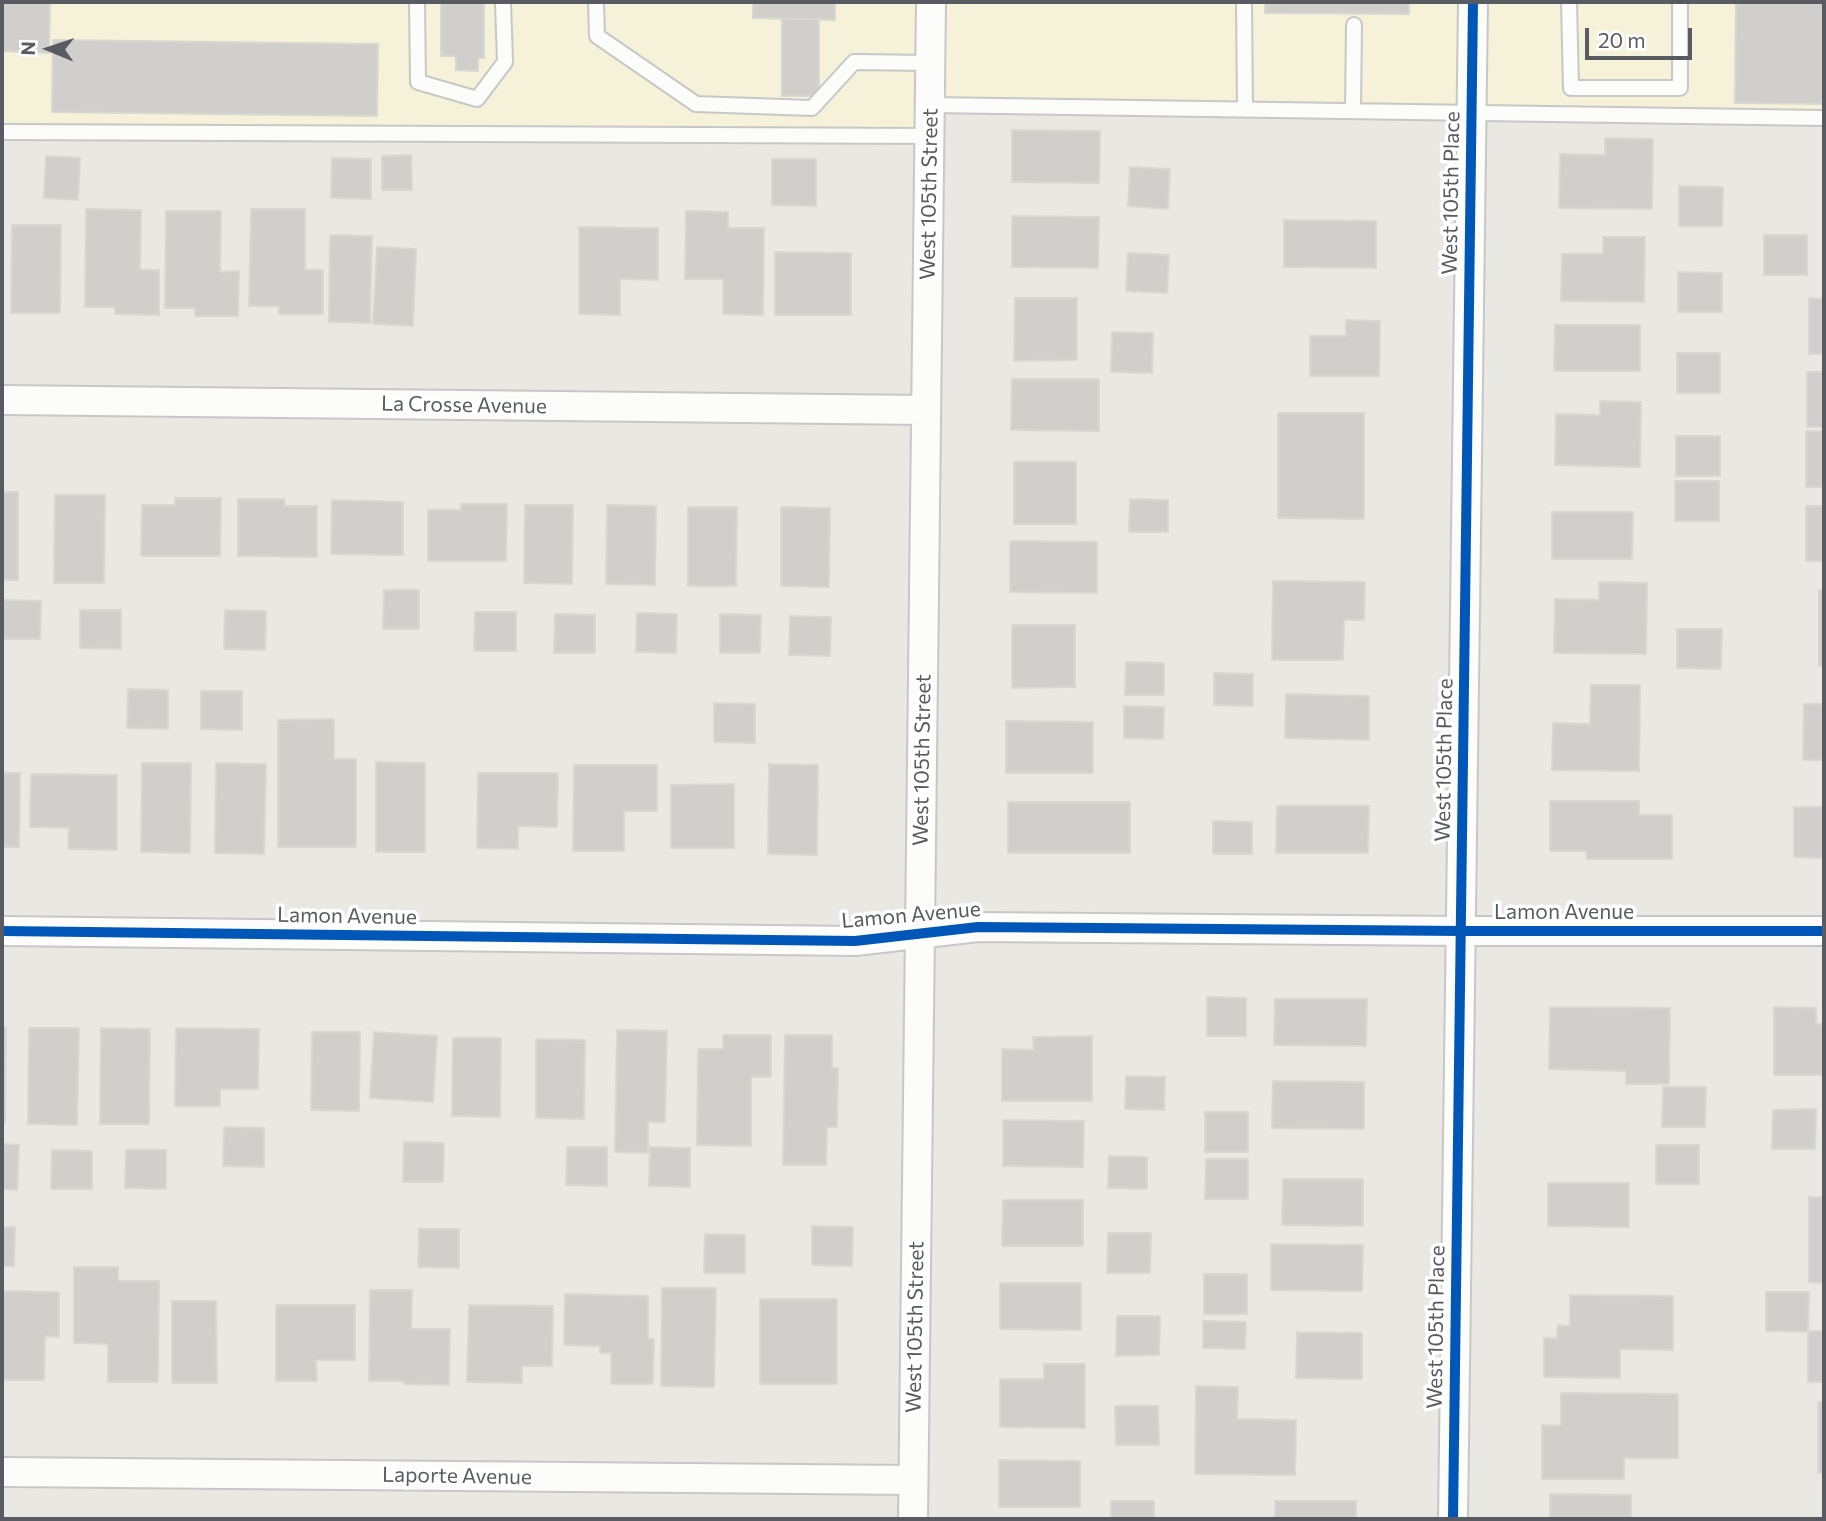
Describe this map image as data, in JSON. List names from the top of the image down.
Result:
{
  "streets": {
    "street": [
      "West 105th Place",
      "West 105th Street",
      "La Crosse Avenue",
      "Lamon Avenue",
      "Laporte Avenue"
    ]
  },
  "crossings": [
    ["West 105th Place", "Lamon Avenue"],
    ["West 105th Street", "La Crosse Avenue"],
    ["West 105th Street", "Lamon Avenue"],
    ["West 105th Street", "Laporte Avenue"]
  ],
  "scale_bar": "20 m",
  "north": "left"
}
